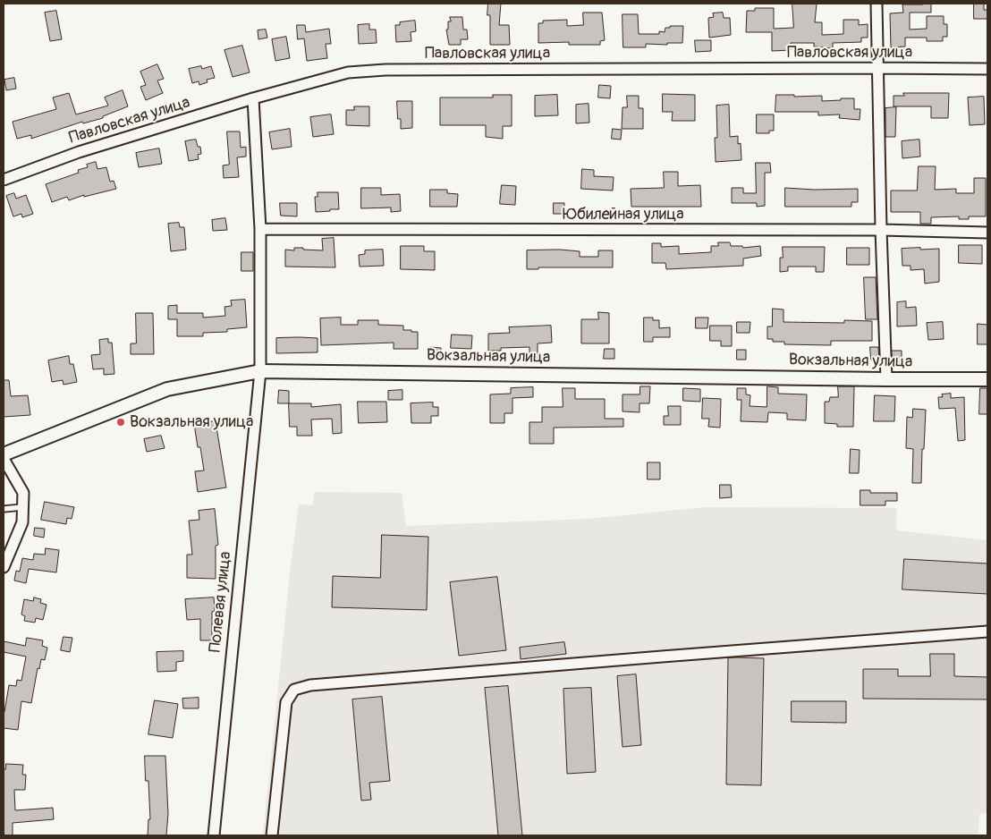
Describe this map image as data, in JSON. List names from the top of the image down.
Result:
{
  "streets": {
    "street": [
      "Павловская улица",
      "Юбилейная улица",
      "Вокзальная улица",
      "Полевая улица"
    ]
  },
  "crossings": [
    ["Павловская улица", "Полевая улица"],
    ["Юбилейная улица", "Полевая улица"],
    ["Вокзальная улица", "Полевая улица"]
  ],
  "places": ["Вокзальная улица"]
}
